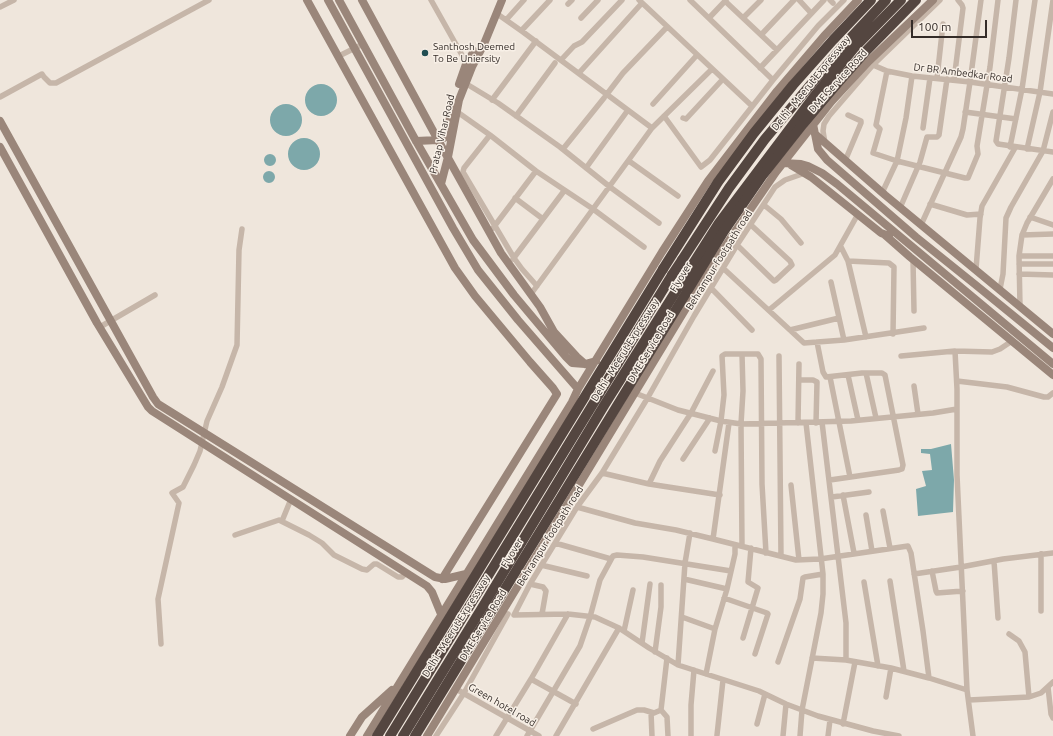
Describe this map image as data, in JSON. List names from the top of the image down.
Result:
{
  "streets": {
    "highway": ["Delhi - Meerut Expressway", "Flyover"],
    "street": [
      "Dr BR Ambedkar Road",
      "DME Service Road",
      "Pratap Vihar Road",
      "Behrampur footpath road",
      "Green hotel road"
    ]
  },
  "crossings": [
    ["DME Service Road", "Behrampur footpath road"],
    ["DME Service Road", "Green hotel road"],
    ["Behrampur footpath road", "Green hotel road"]
  ],
  "places": ["Santhosh Deemed To Be Uniersity"],
  "scale_bar": "100 m"
}
